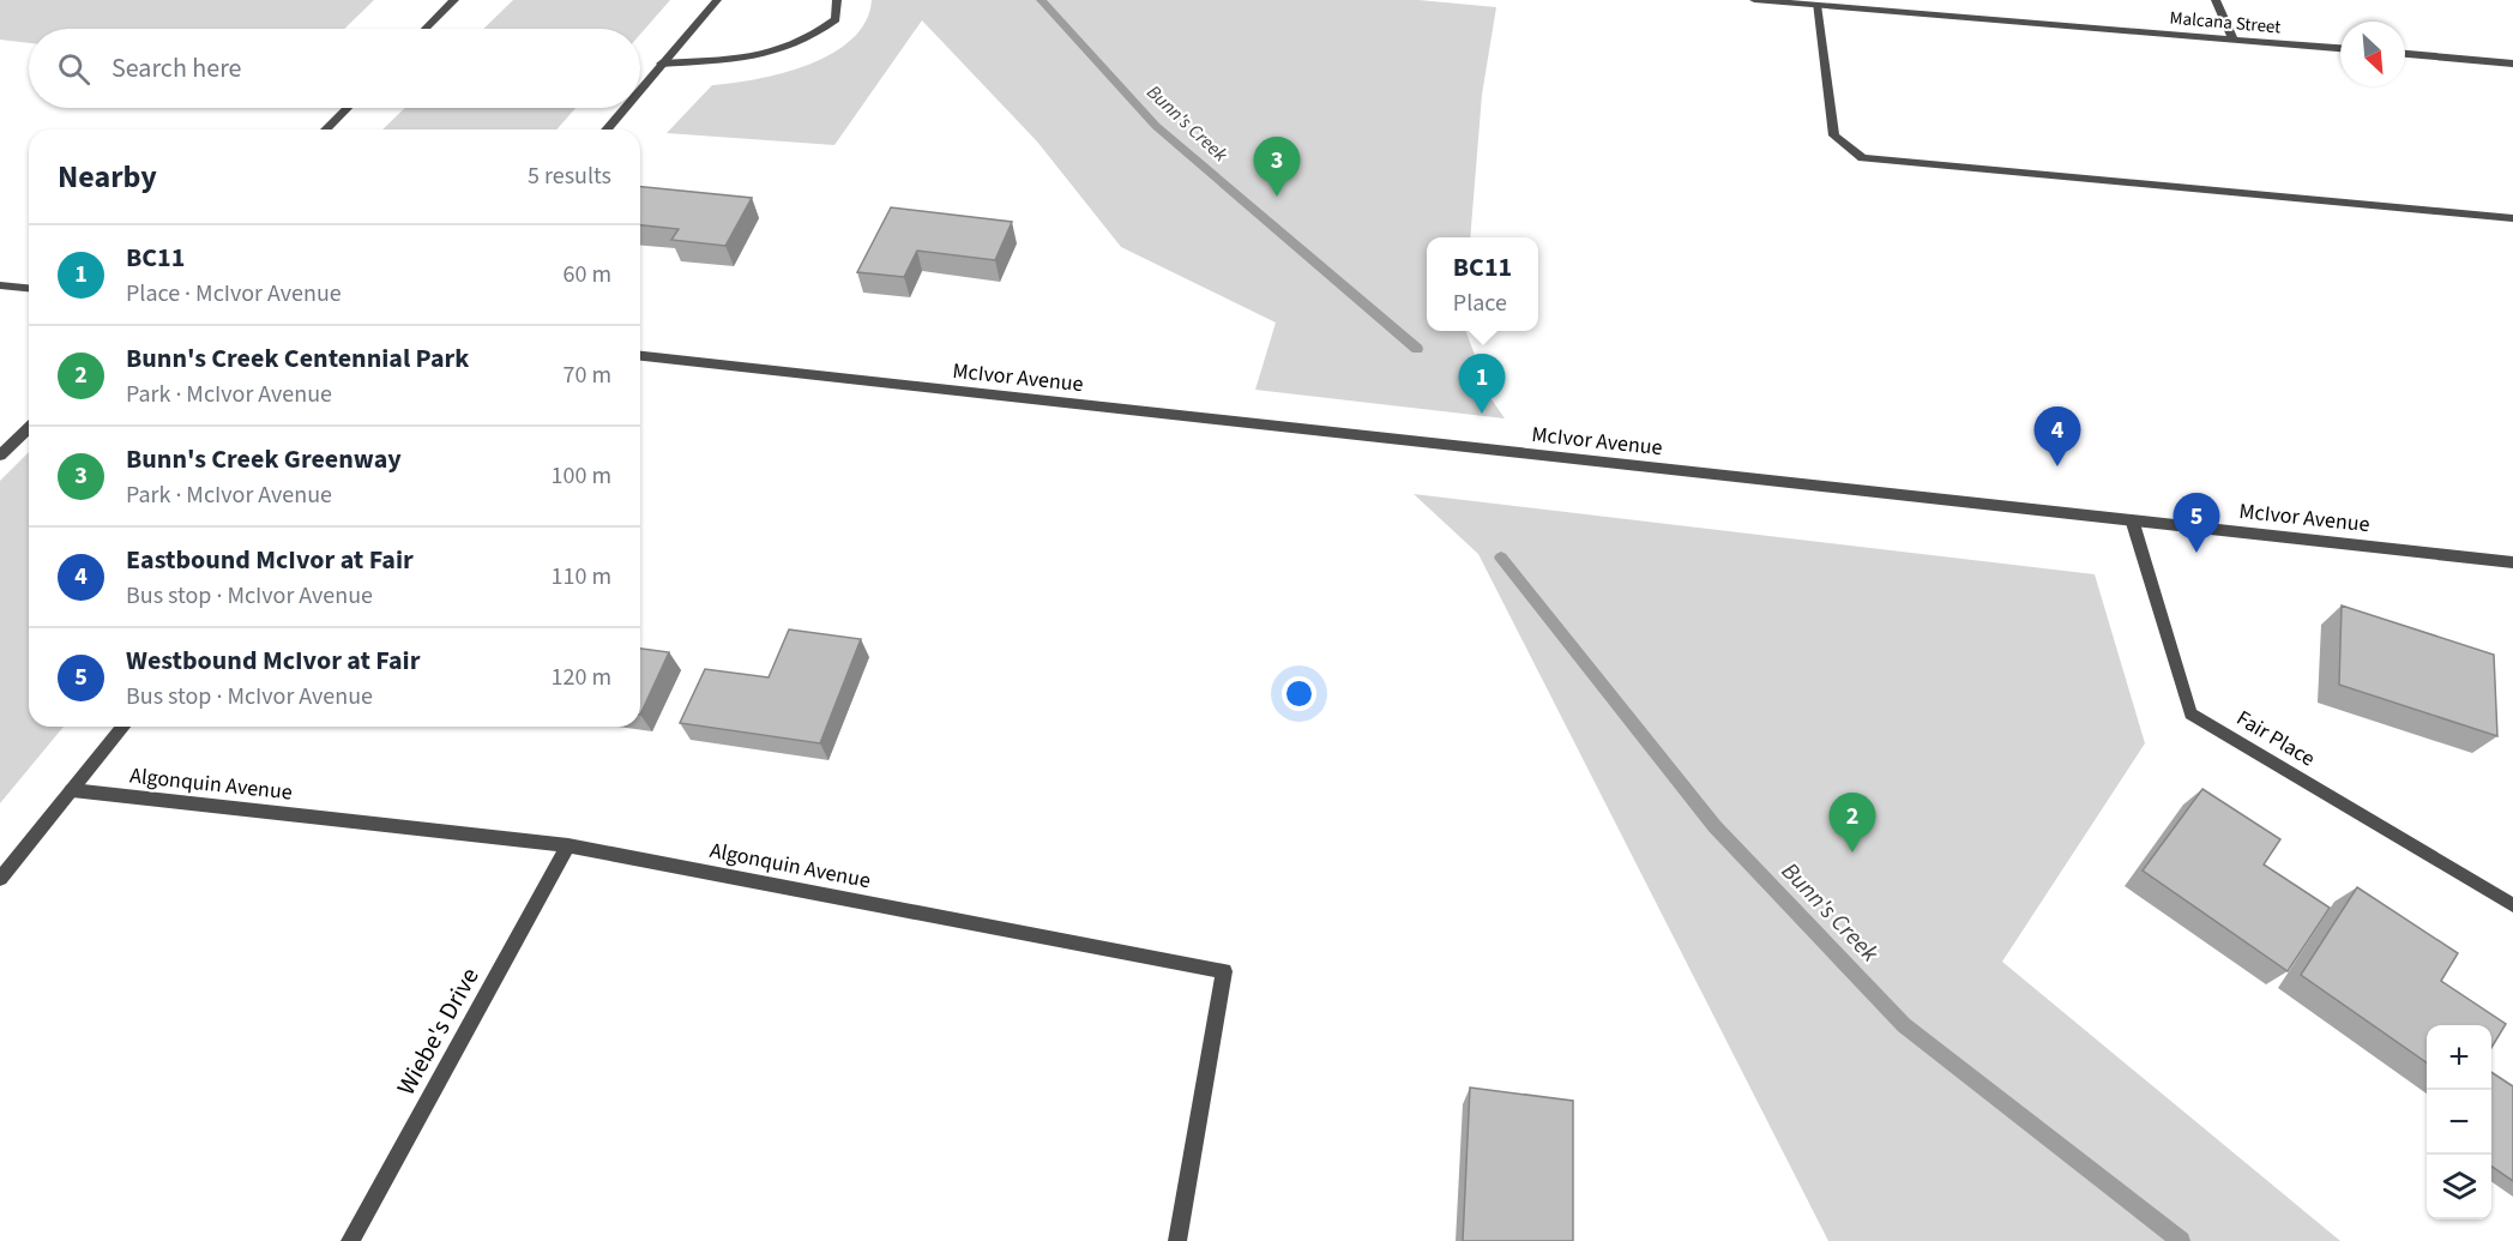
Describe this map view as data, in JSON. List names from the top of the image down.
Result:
{
  "streets": {
    "street": [
      "Malcana Street",
      "McIvor Avenue",
      "Fair Place",
      "Algonquin Avenue",
      "Wiebe's Drive"
    ]
  },
  "crossings": [
    ["McIvor Avenue", "Fair Place"],
    ["Algonquin Avenue", "Wiebe's Drive"]
  ],
  "water": ["Bunn's Creek"],
  "north": "bottom right",
  "page": {
    "search": "Search here",
    "heading": ["Nearby", "5 results"],
    "pins": [
      "3",
      "1",
      "4",
      "5",
      "2"
    ],
    "list": [
      {
        "mark": "1",
        "name": "BC11",
        "note": "Place · McIvor Avenue",
        "value": "60 m"
      },
      {
        "mark": "2",
        "name": "Bunn's Creek Centennial Park",
        "note": "Park · McIvor Avenue",
        "value": "70 m"
      },
      {
        "mark": "3",
        "name": "Bunn's Creek Greenway",
        "note": "Park · McIvor Avenue",
        "value": "100 m"
      },
      {
        "mark": "4",
        "name": "Eastbound McIvor at Fair",
        "note": "Bus stop · McIvor Avenue",
        "value": "110 m"
      },
      {
        "mark": "5",
        "name": "Westbound McIvor at Fair",
        "note": "Bus stop · McIvor Avenue",
        "value": "120 m"
      }
    ],
    "popup": ["BC11", "Place"],
    "map_buttons": ["+", "−"]
  }
}
